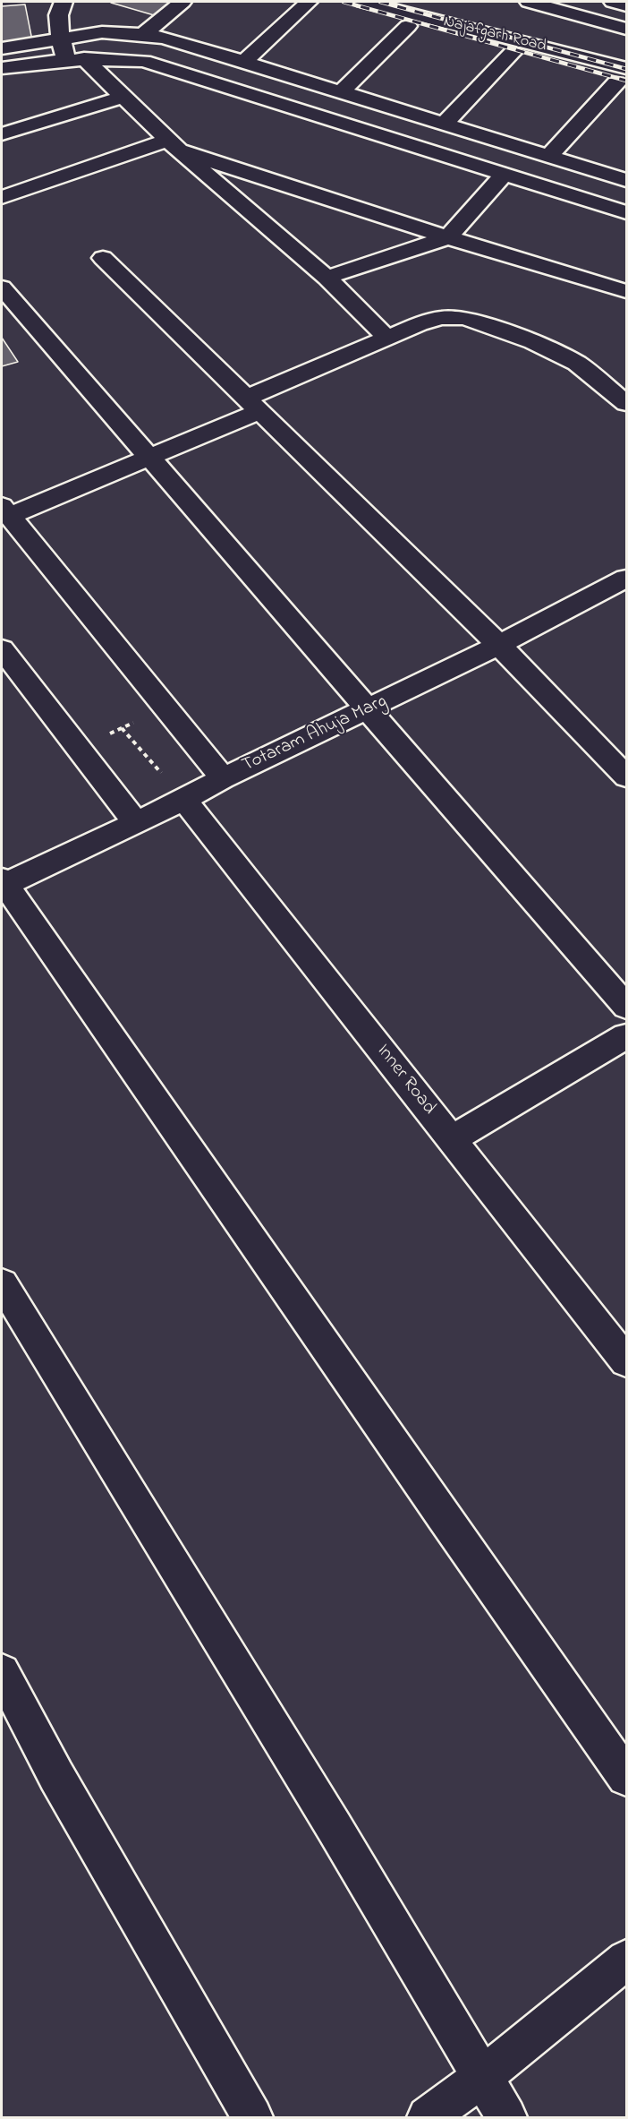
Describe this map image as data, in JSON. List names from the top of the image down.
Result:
{
  "streets": {
    "street": ["Najafgarh Road", "Totaram Ahuja Marg", "Inner Road"]
  },
  "crossings": [
    ["Totaram Ahuja Marg", "Inner Road"]
  ]
}
